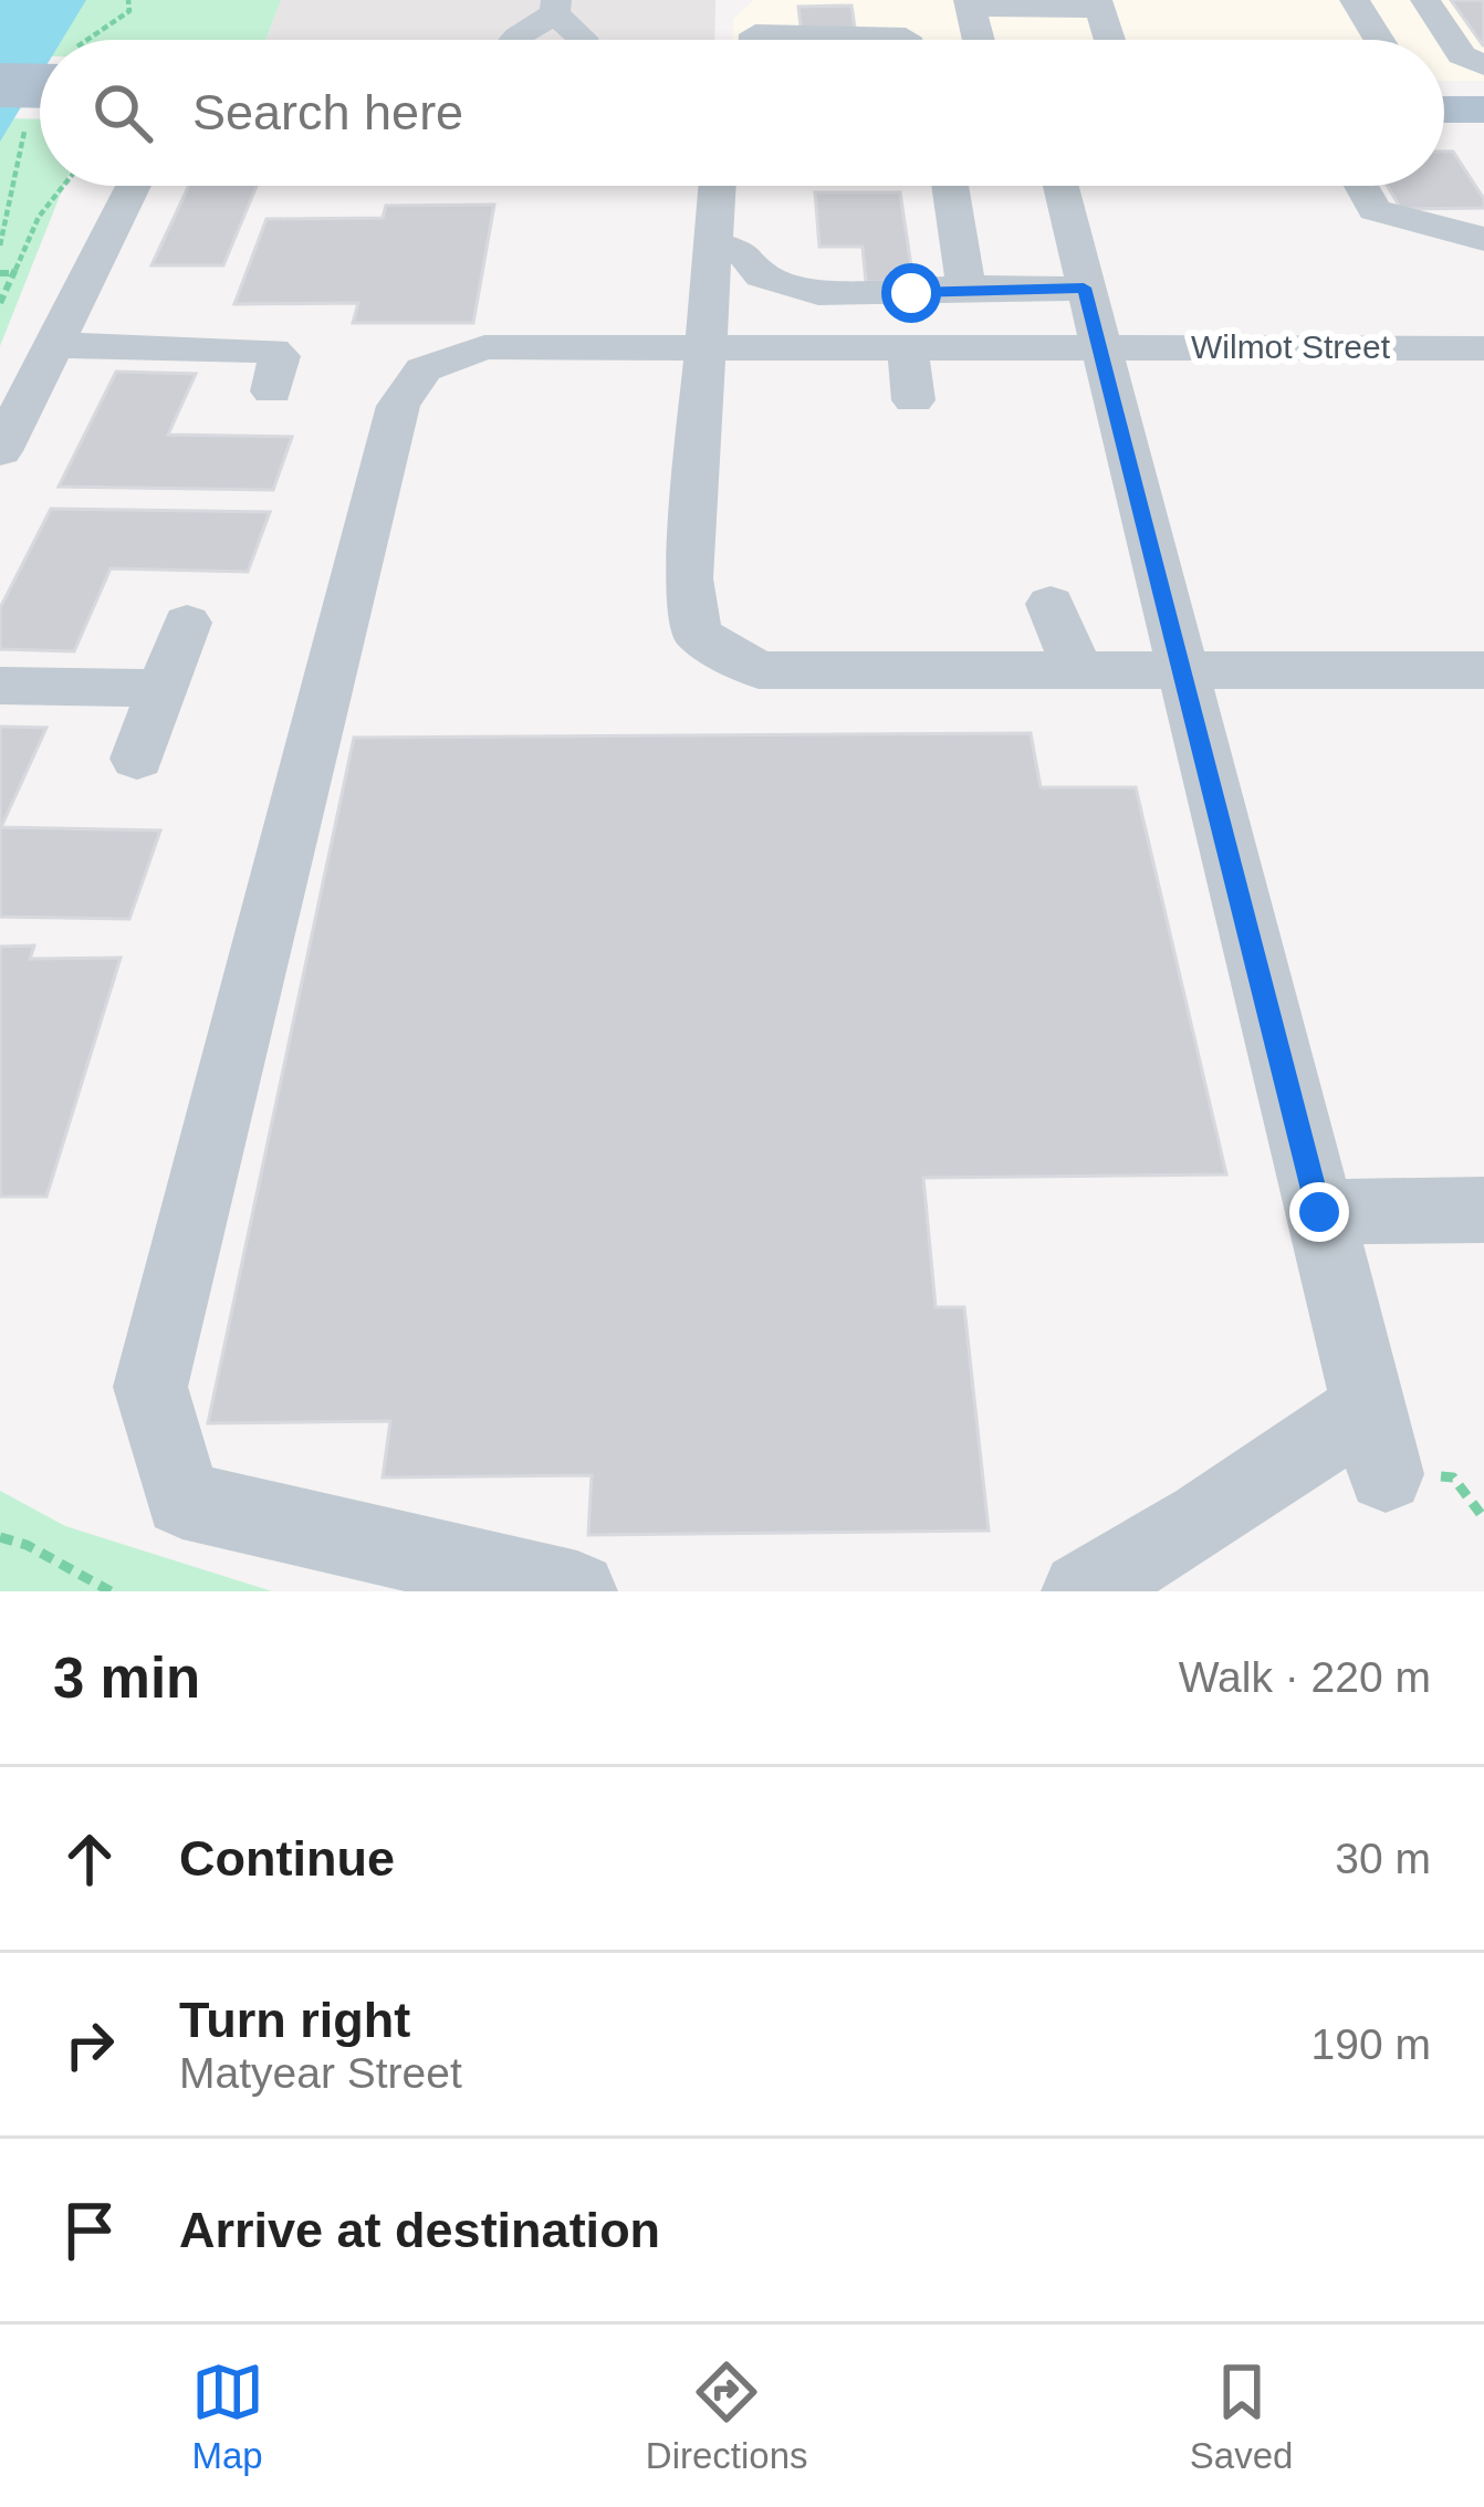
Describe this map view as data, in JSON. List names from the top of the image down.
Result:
{
  "streets": {
    "street": ["Wilmot Street"]
  },
  "page": {
    "search": "Search here",
    "heading": ["3 min", "Walk · 220 m"],
    "list": [
      ["Continue", "30 m"],
      ["Turn right", "Matyear Street", "190 m"],
      "Arrive at destination"
    ],
    "nav": ["Map", "Directions", "Saved"]
  }
}
